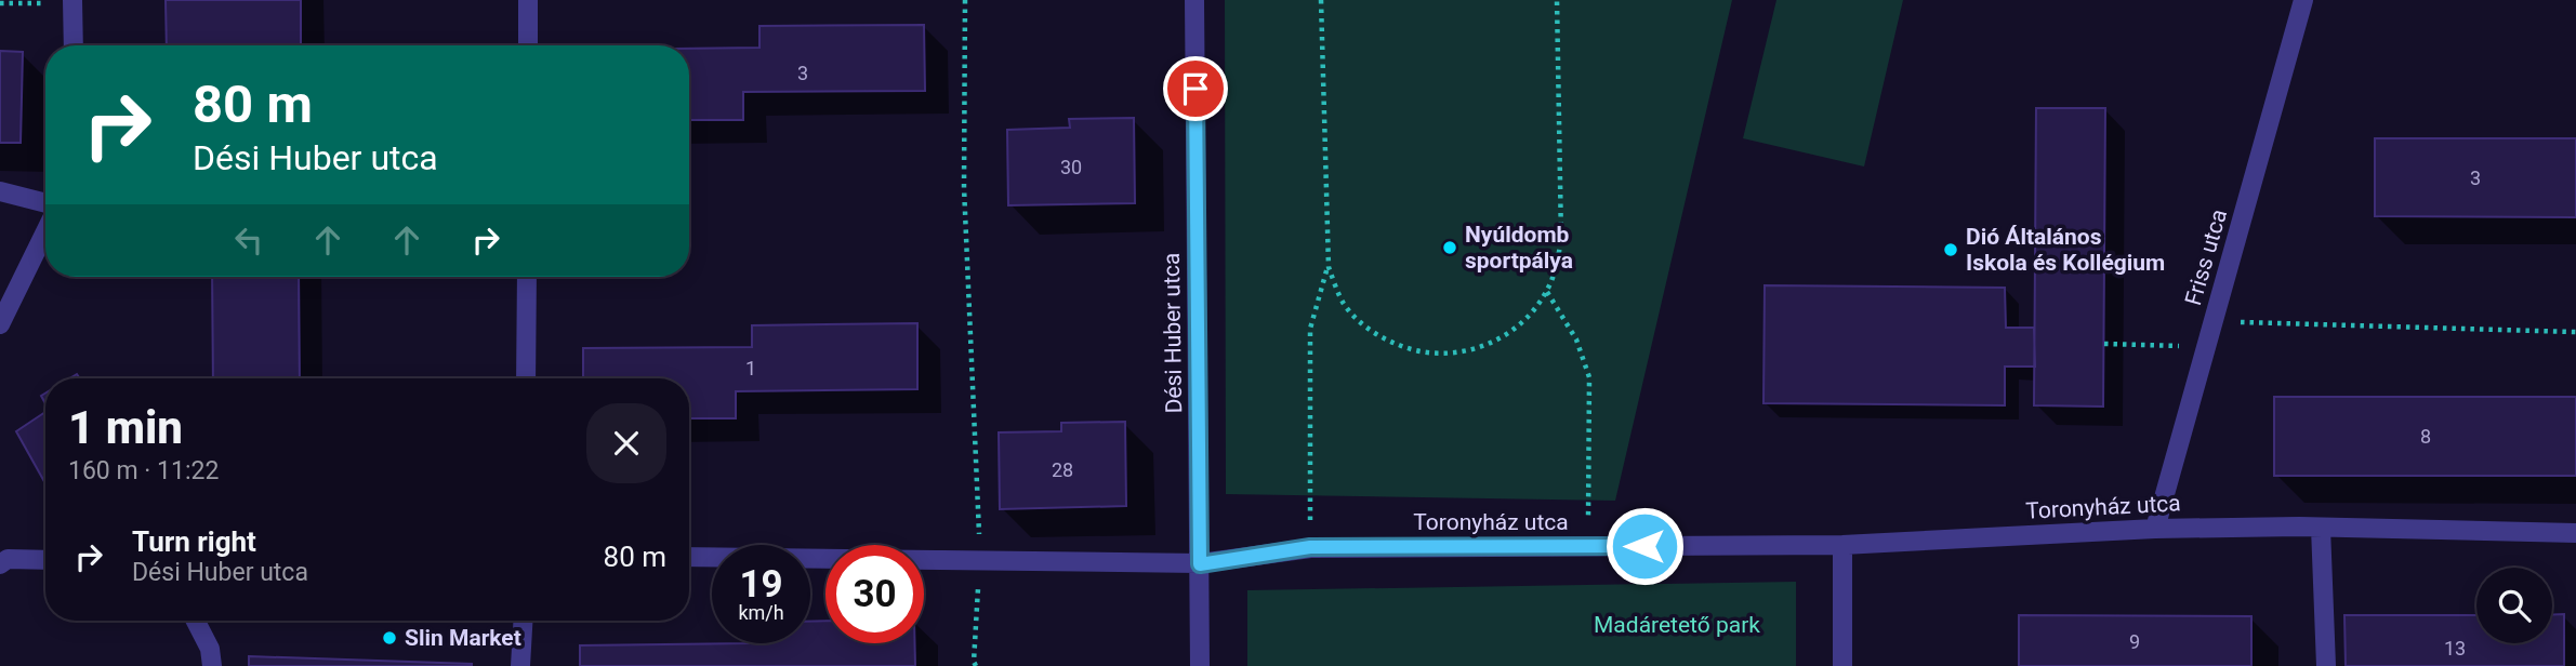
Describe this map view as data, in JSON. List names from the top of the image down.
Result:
{
  "streets": {
    "street": ["Friss utca", "Dési Huber utca", "Toronyház utca"]
  },
  "crossings": [
    ["Friss utca", "Toronyház utca"],
    ["Dési Huber utca", "Toronyház utca"]
  ],
  "parks": ["Madáretető park"],
  "places": ["Nyúldomb sportpálya", "Dió Általános Iskola és Kollégium", "Slin Market"],
  "house_numbers": [
    "3",
    "30",
    "3",
    "1",
    "8",
    "28",
    "9",
    "13"
  ],
  "page": {
    "turn": ["80 m", "Dési Huber utca"],
    "heading": ["1 min", "160 m · 11:22"],
    "list": [
      {
        "name": "Turn right",
        "note": "Dési Huber utca",
        "value": "80 m"
      }
    ],
    "speed": "19 km/h",
    "limit": "30"
  }
}
